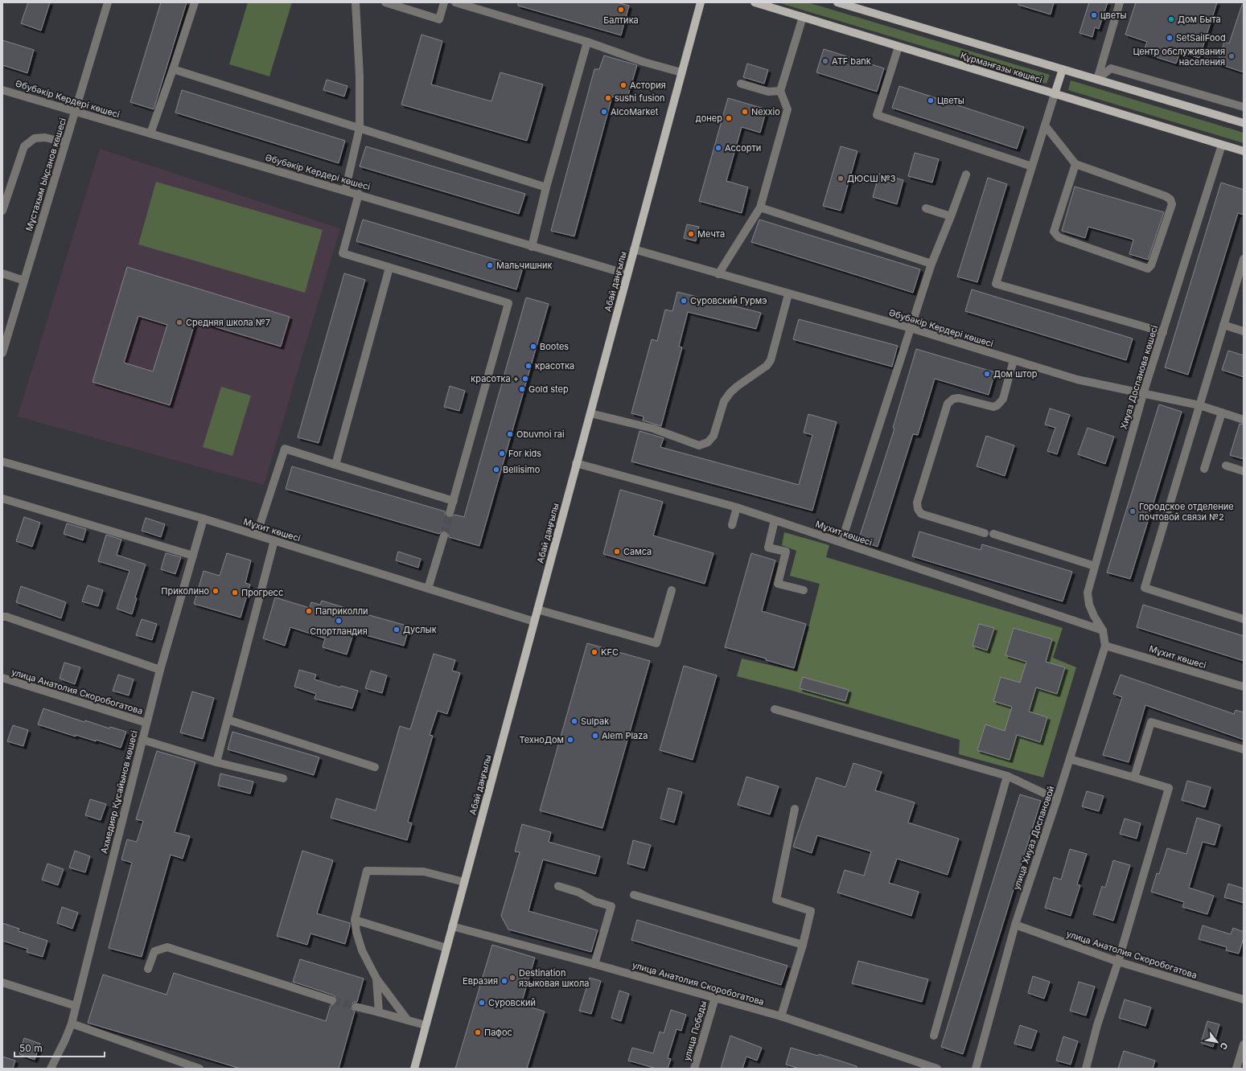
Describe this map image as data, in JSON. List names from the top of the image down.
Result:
{
  "streets": {
    "main road": ["Құрманғазы көшесі", "Абай даңғылы"],
    "street": [
      "Әбубәкір Кердері көшесі",
      "Мұстахым Ықсанов көшесі",
      "Хиуаз Доспанова көшесі",
      "Мұхит көшесі",
      "улица Анатолия Скоробогатова",
      "Ахмедияр Құсайынов көшесі",
      "улица Хиуаз Доспановой",
      "улица Победы"
    ]
  },
  "crossings": [
    ["Құрманғазы көшесі", "Хиуаз Доспанова көшесі"],
    ["Әбубәкір Кердері көшесі", "Мұстахым Ықсанов көшесі"],
    ["Әбубәкір Кердері көшесі", "Абай даңғылы"],
    ["Әбубәкір Кердері көшесі", "Хиуаз Доспанова көшесі"],
    ["Абай даңғылы", "Мұхит көшесі"],
    ["Абай даңғылы", "улица Анатолия Скоробогатова"],
    ["Хиуаз Доспанова көшесі", "улица Хиуаз Доспановой"],
    ["Мұхит көшесі", "Ахмедияр Құсайынов көшесі"],
    ["Мұхит көшесі", "улица Хиуаз Доспановой"],
    ["улица Анатолия Скоробогатова", "Ахмедияр Құсайынов көшесі"],
    ["улица Анатолия Скоробогатова", "улица Хиуаз Доспановой"],
    ["улица Анатолия Скоробогатова", "улица Победы"]
  ],
  "places": [
    "Балтика",
    "цветы",
    "Дом Быта",
    "SetSailFood",
    "Центр обслуживания наcеления",
    "ATF bank",
    "Астория",
    "sushi fusion",
    "Цветы",
    "AlcoMarket",
    "Nexxio",
    "донер",
    "Ассорти",
    "ДЮСШ №3",
    "Мечта",
    "Мальчишник",
    "Суровский Гурмэ",
    "Средняя школа №7",
    "Bootes",
    "красотка",
    "Дом штор",
    "красотка +",
    "Gold step",
    "Obuvnoi rai",
    "For kids",
    "Bellisimo",
    "Городское отделение почтовой связи №2",
    "Самса",
    "Приколино",
    "Прогресс",
    "Паприколли",
    "Спортландия",
    "Дуслык",
    "KFC",
    "Sulpak",
    "Alem Plaza",
    "ТехноДом",
    "Destination языковая школа",
    "Евразия",
    "Суровский",
    "Пафос"
  ],
  "scale_bar": "50 m",
  "north": "bottom right"
}
